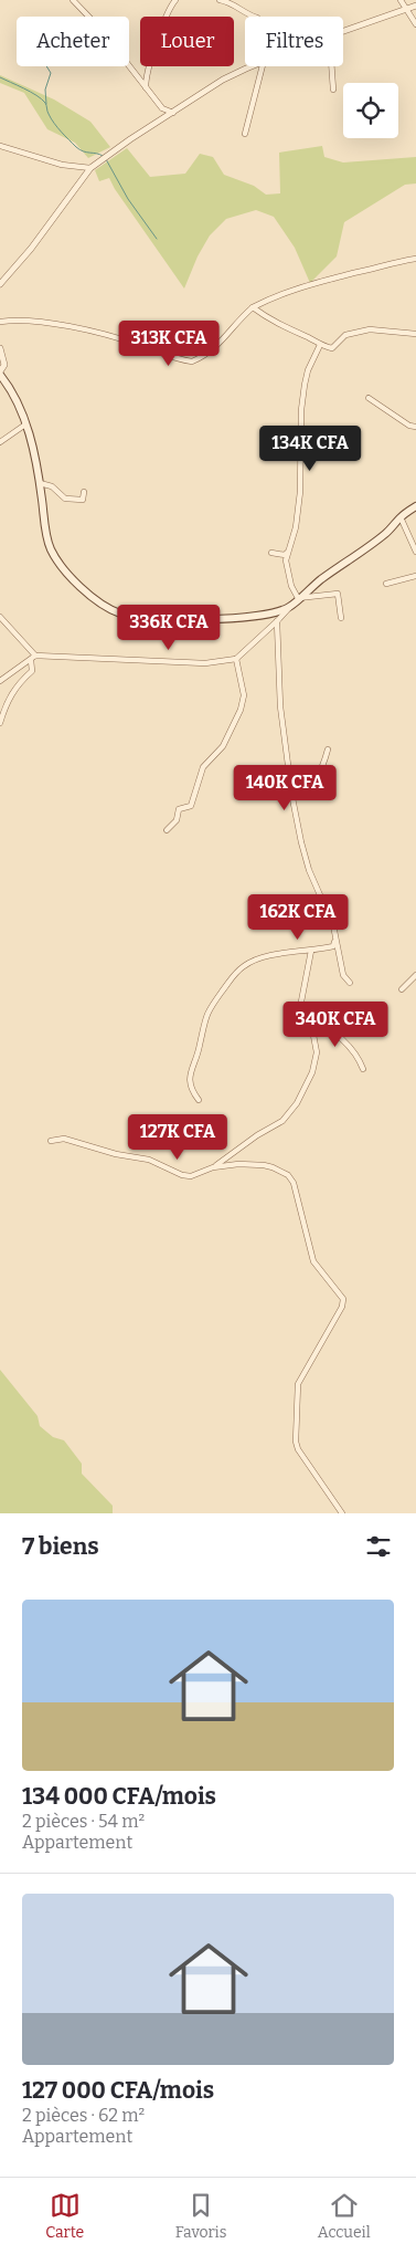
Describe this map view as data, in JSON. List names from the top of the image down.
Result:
{
  "page": {
    "chip": ["Acheter", "Louer", "Filtres"],
    "price": [
      "313K CFA",
      "134K CFA",
      "336K CFA",
      "140K CFA",
      "162K CFA",
      "340K CFA",
      "127K CFA"
    ],
    "heading": "7 biens",
    "list": [
      {
        "name": "134 000 CFA/mois",
        "note": "2 pièces · 54 m² · Appartement"
      },
      {
        "name": "127 000 CFA/mois",
        "note": "2 pièces · 62 m² · Appartement"
      }
    ],
    "tabs": ["Carte", "Favoris", "Accueil"]
  }
}
